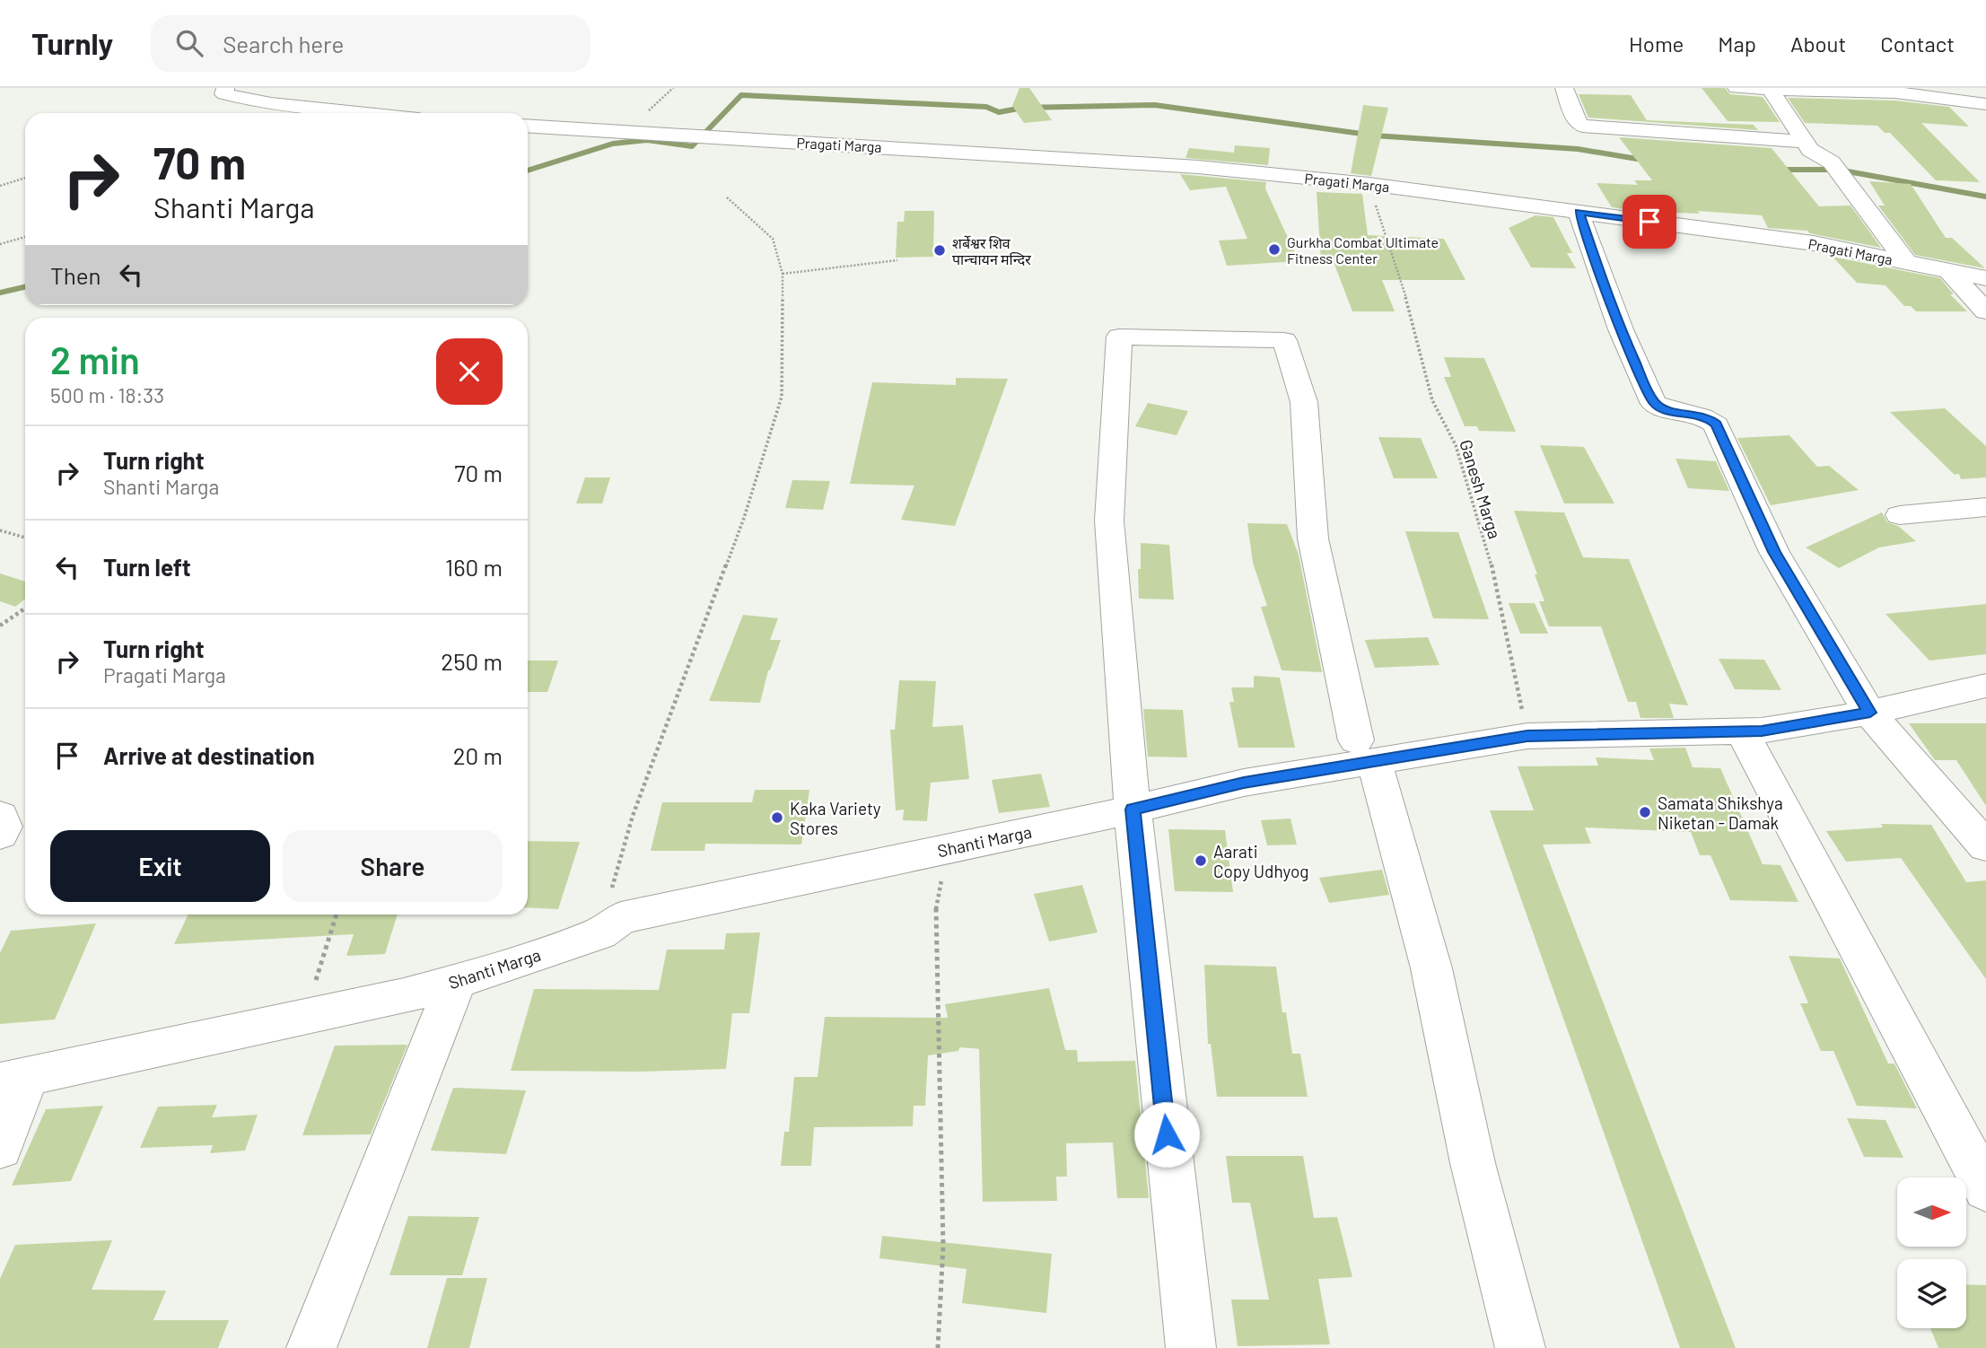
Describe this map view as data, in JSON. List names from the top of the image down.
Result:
{
  "streets": {
    "street": ["Pragati Marga", "Shanti Marga"],
    "path": ["Ganesh Marga"]
  },
  "crossings": [
    ["Pragati Marga", "Ganesh Marga"],
    ["Ganesh Marga", "Shanti Marga"]
  ],
  "places": [
    "Gurkha Combat Ultimate Fitness Center",
    "शर्बेश्वर शिव पान्चायन मन्दिर",
    "Samata Shikshya Niketan - Damak",
    "Kaka Variety Stores",
    "Aarati Copy Udhyog"
  ],
  "north": "right",
  "page": {
    "header": "Turnly",
    "search": "Search here",
    "nav": [
      "Home",
      "Map",
      "About",
      "Contact"
    ],
    "turn": ["70 m", "Shanti Marga"],
    "then": "Then",
    "heading": ["2 min", "500 m · 18:33"],
    "list": [
      {
        "name": "Turn right",
        "note": "Shanti Marga",
        "value": "70 m"
      },
      {
        "name": "Turn left",
        "value": "160 m"
      },
      {
        "name": "Turn right",
        "note": "Pragati Marga",
        "value": "250 m"
      },
      {
        "name": "Arrive at destination",
        "value": "20 m"
      }
    ],
    "buttons": ["Exit", "Share"]
  }
}
